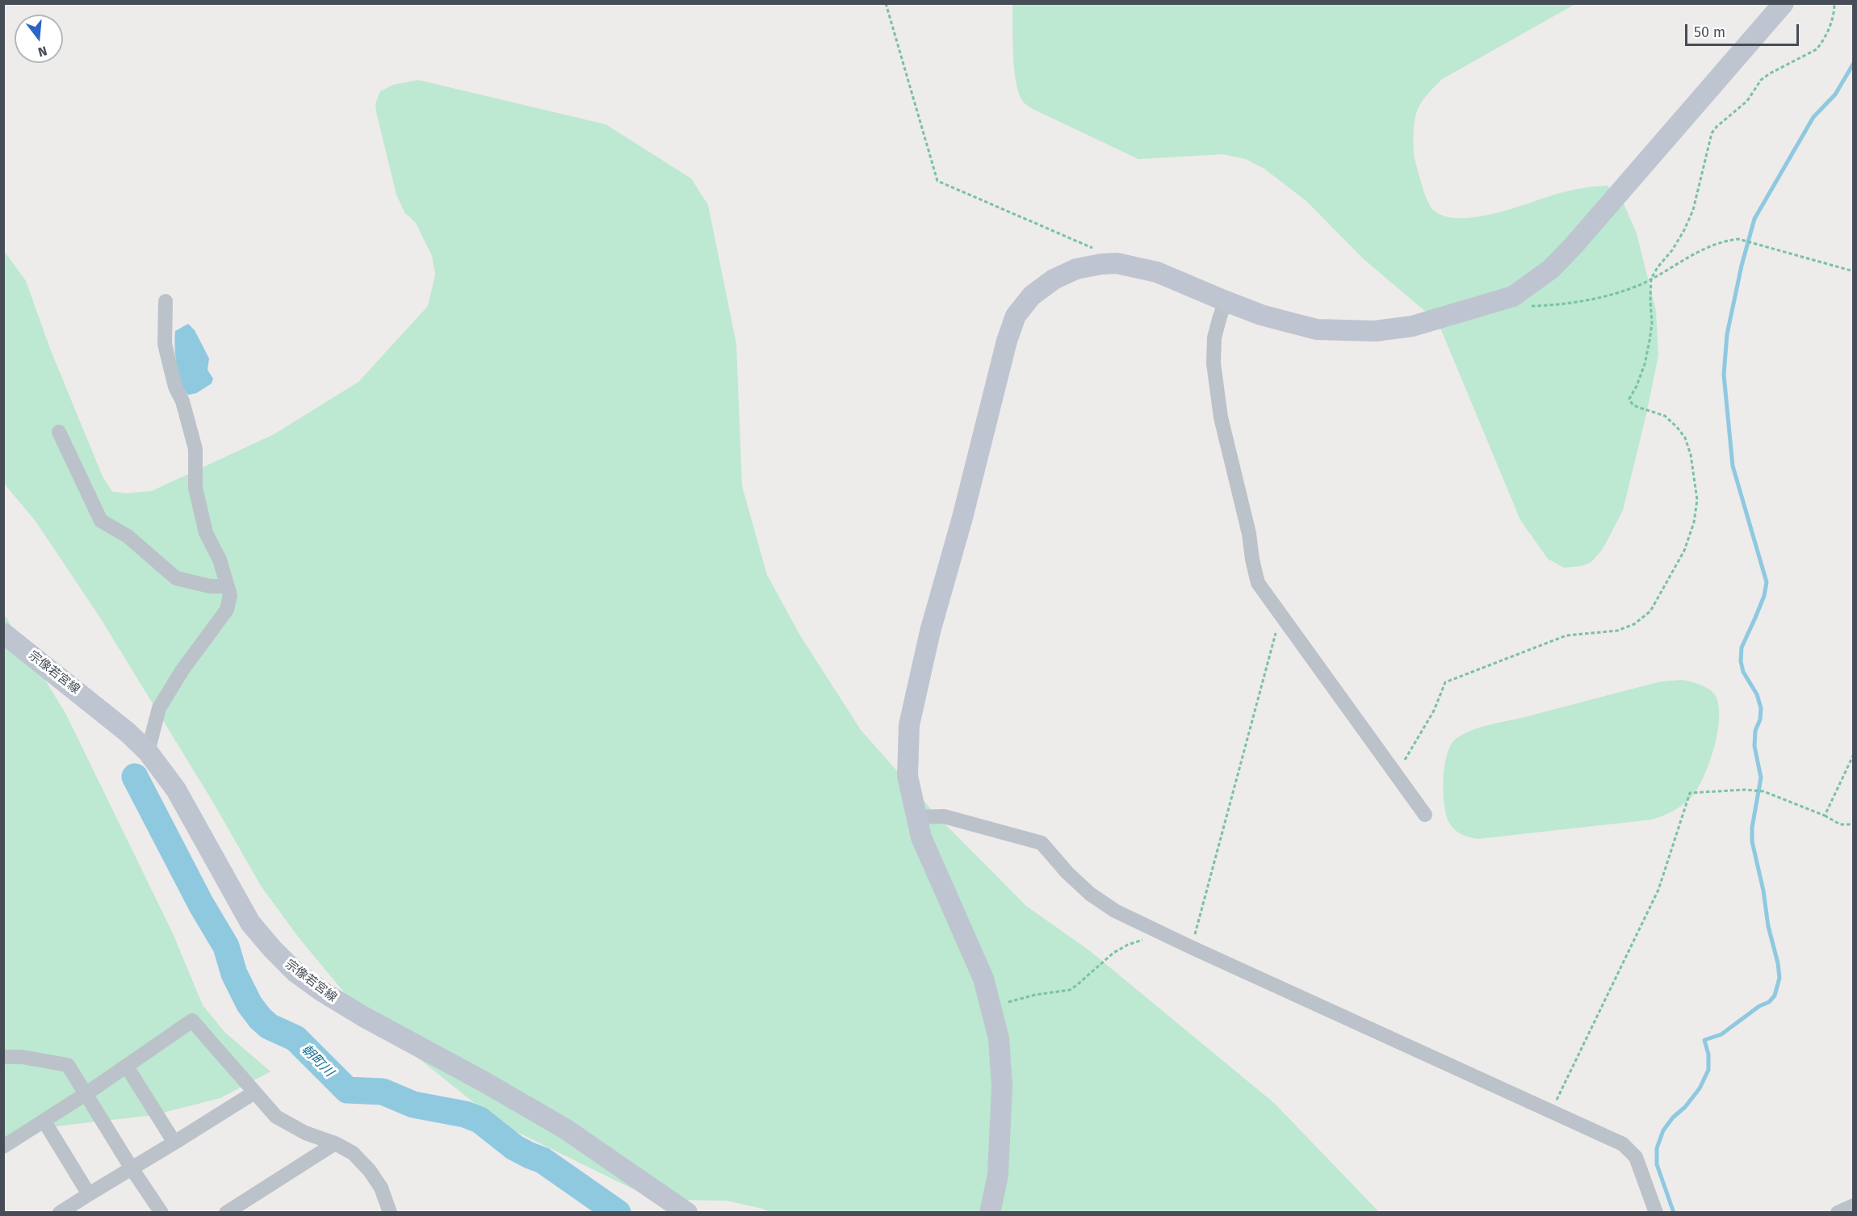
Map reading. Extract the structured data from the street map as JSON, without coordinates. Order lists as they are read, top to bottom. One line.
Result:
{"streets":{"street":["宗像若宮線"]},"water":["朝町川"],"scale_bar":"50 m","north":"bottom"}
